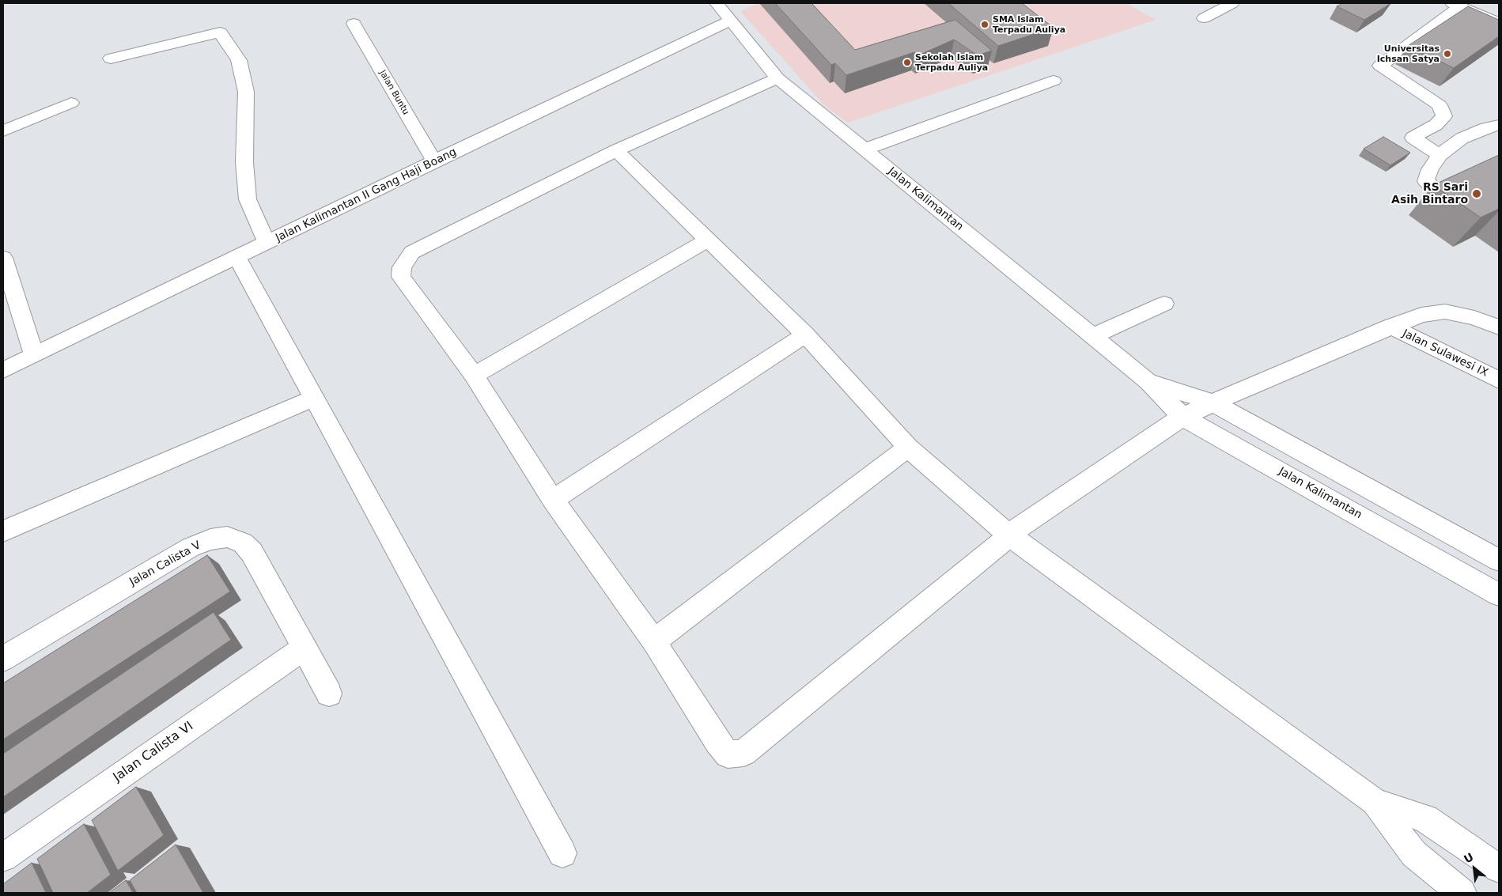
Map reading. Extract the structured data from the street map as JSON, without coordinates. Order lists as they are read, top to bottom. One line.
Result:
{"streets":{"street":["Jalan Buntu","Jalan Kalimantan II Gang Haji Boang","Jalan Kalimantan","Jalan Sulawesi IX","Jalan Calista V","Jalan Calista VI"]},"crossings":[["Jalan Buntu","Jalan Kalimantan II Gang Haji Boang"],["Jalan Kalimantan II Gang Haji Boang","Jalan Kalimantan"],["Jalan Calista V","Jalan Calista VI"]],"places":["SMA Islam Terpadu Auliya","Universitas Ichsan Satya","Sekolah Islam Terpadu Auliya","RS Sari Asih Bintaro"],"north":"top left"}
